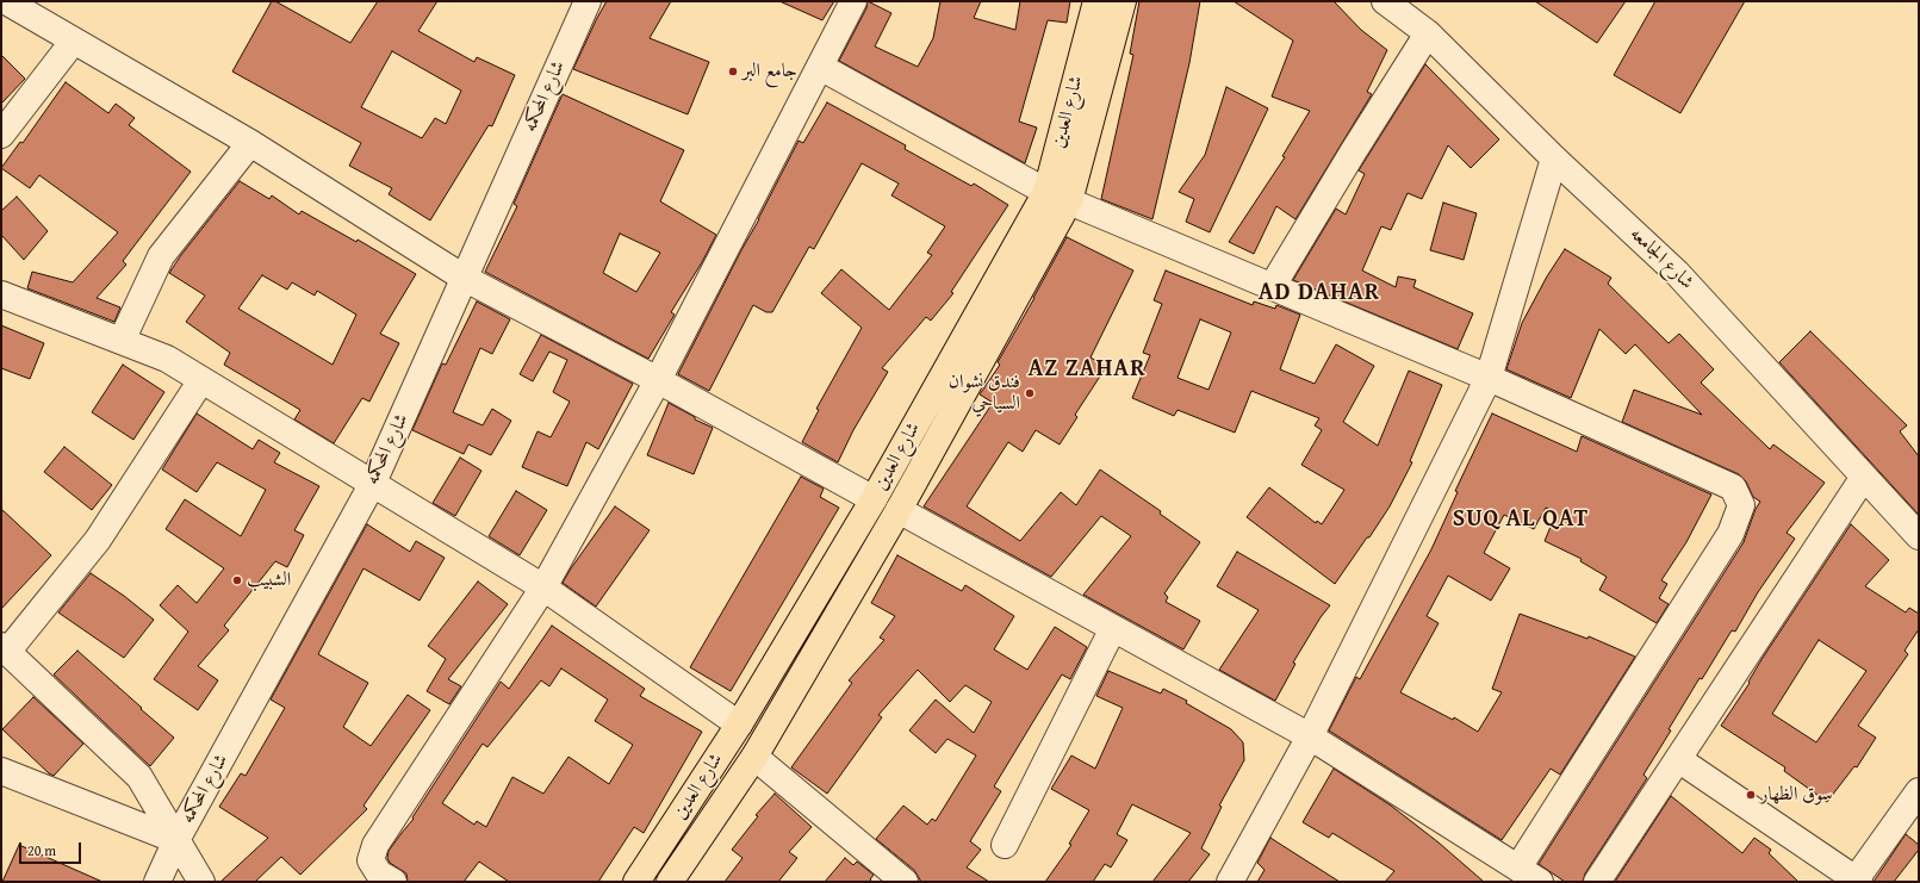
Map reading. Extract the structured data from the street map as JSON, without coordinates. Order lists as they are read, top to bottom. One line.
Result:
{"streets":{"main road":["شارع العدين"],"street":["شارع المحكمه","شارع الجامعه"]},"districts":["AD DAHAR","AZ ZAHAR","SUQ AL QAT"],"places":["جامع البر","فندق نشوان السياحي","الشبيب","سوق الظهار"],"scale_bar":"20 m"}
